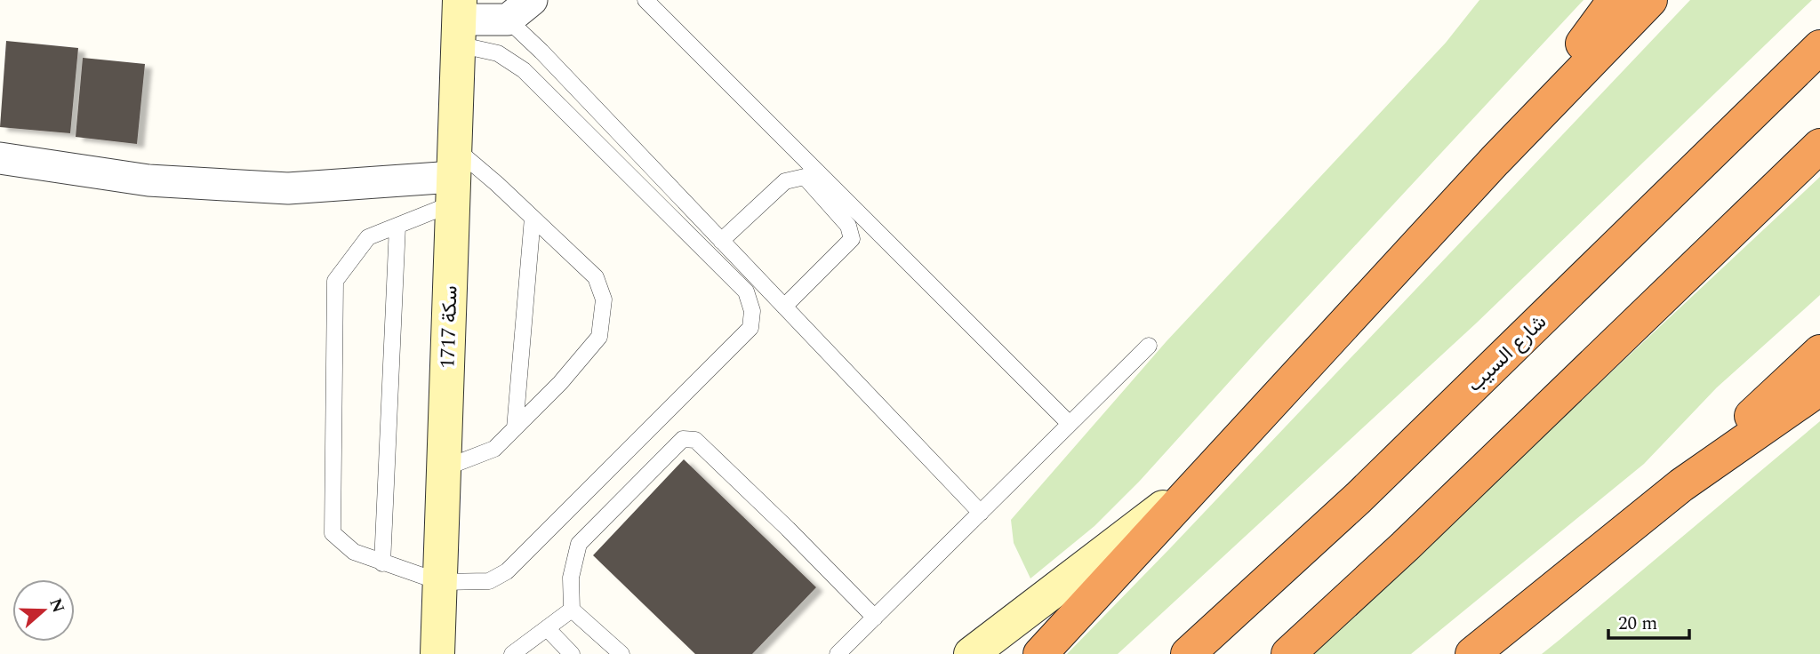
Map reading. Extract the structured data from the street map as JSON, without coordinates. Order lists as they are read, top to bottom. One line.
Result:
{"streets":{"highway":["شارع السيب"],"street":["سكة 1717"]},"scale_bar":"20 m","north":"right"}
